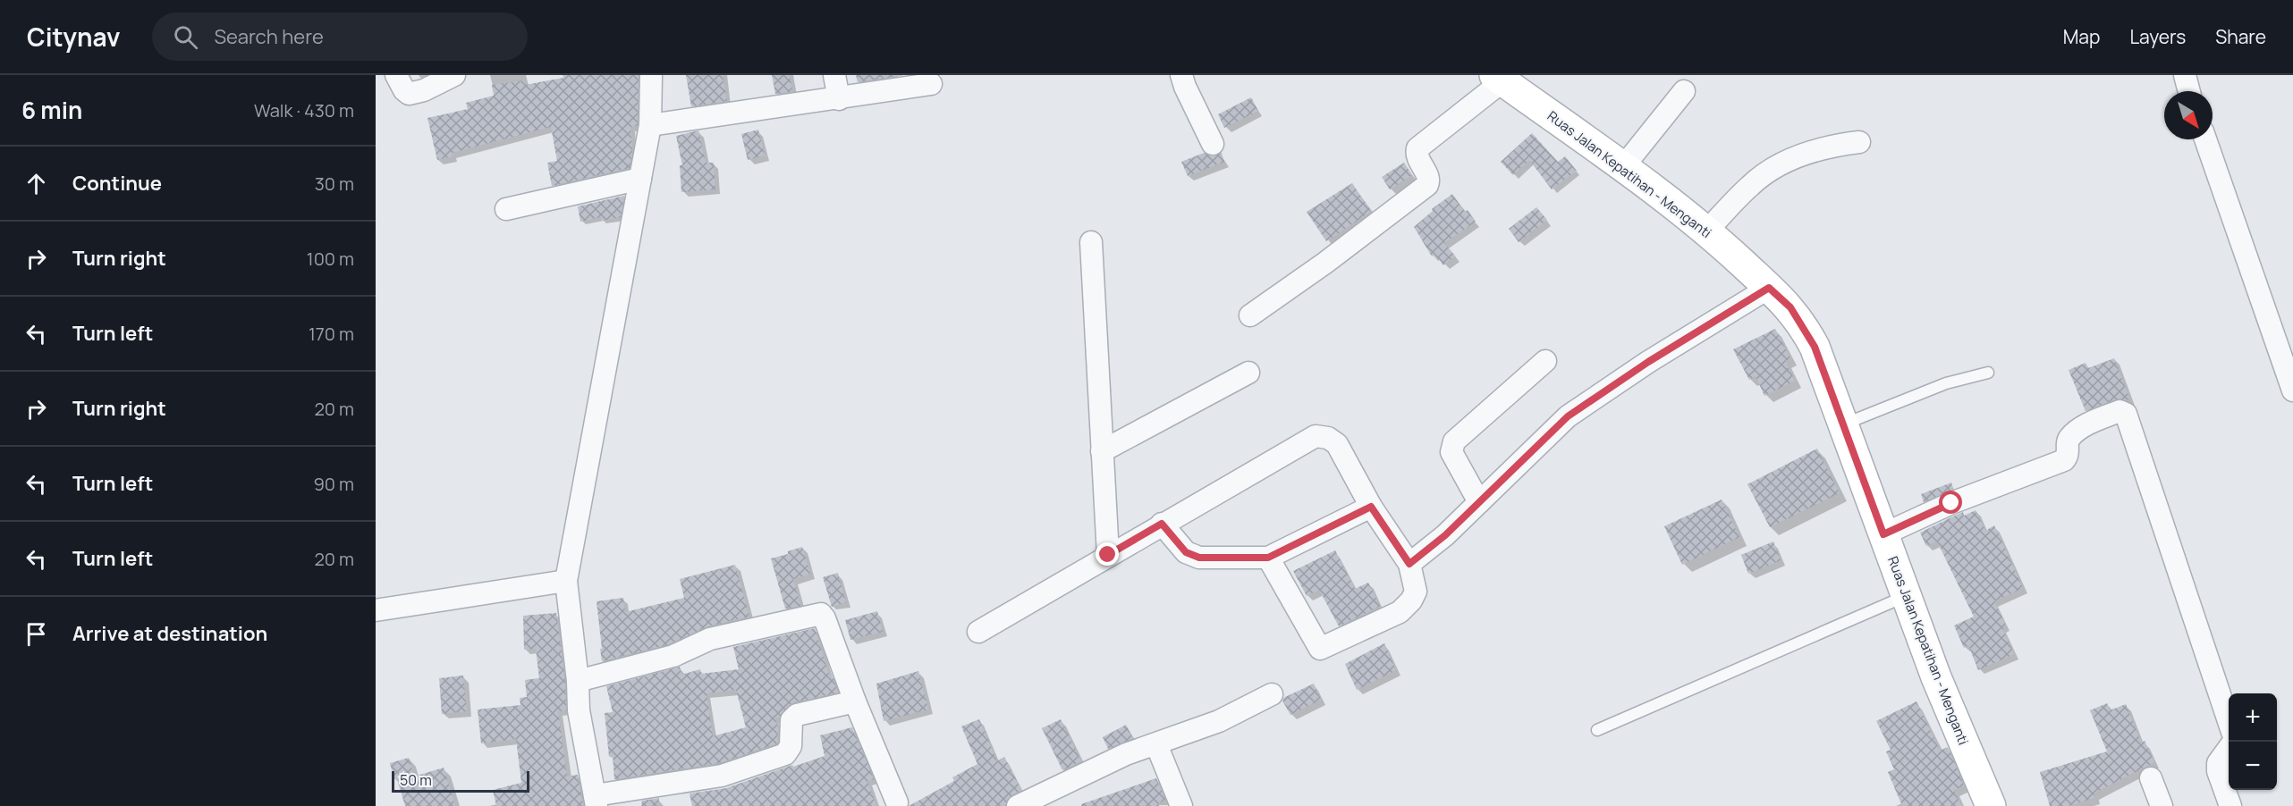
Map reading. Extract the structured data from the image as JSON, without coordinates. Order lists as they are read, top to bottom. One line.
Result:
{"streets":{"main road":["Ruas Jalan Kepatihan - Menganti"]},"scale_bar":"50 m","north":"bottom right","page":{"header":"Citynav","search":"Search here","nav":["Map","Layers","Share"],"heading":["6 min","Walk · 430 m"],"list":[["Continue","30 m"],["Turn right","100 m"],["Turn left","170 m"],["Turn right","20 m"],["Turn left","90 m"],["Turn left","20 m"],"Arrive at destination"],"map_buttons":["+","−"],"scale":"50 m"}}
